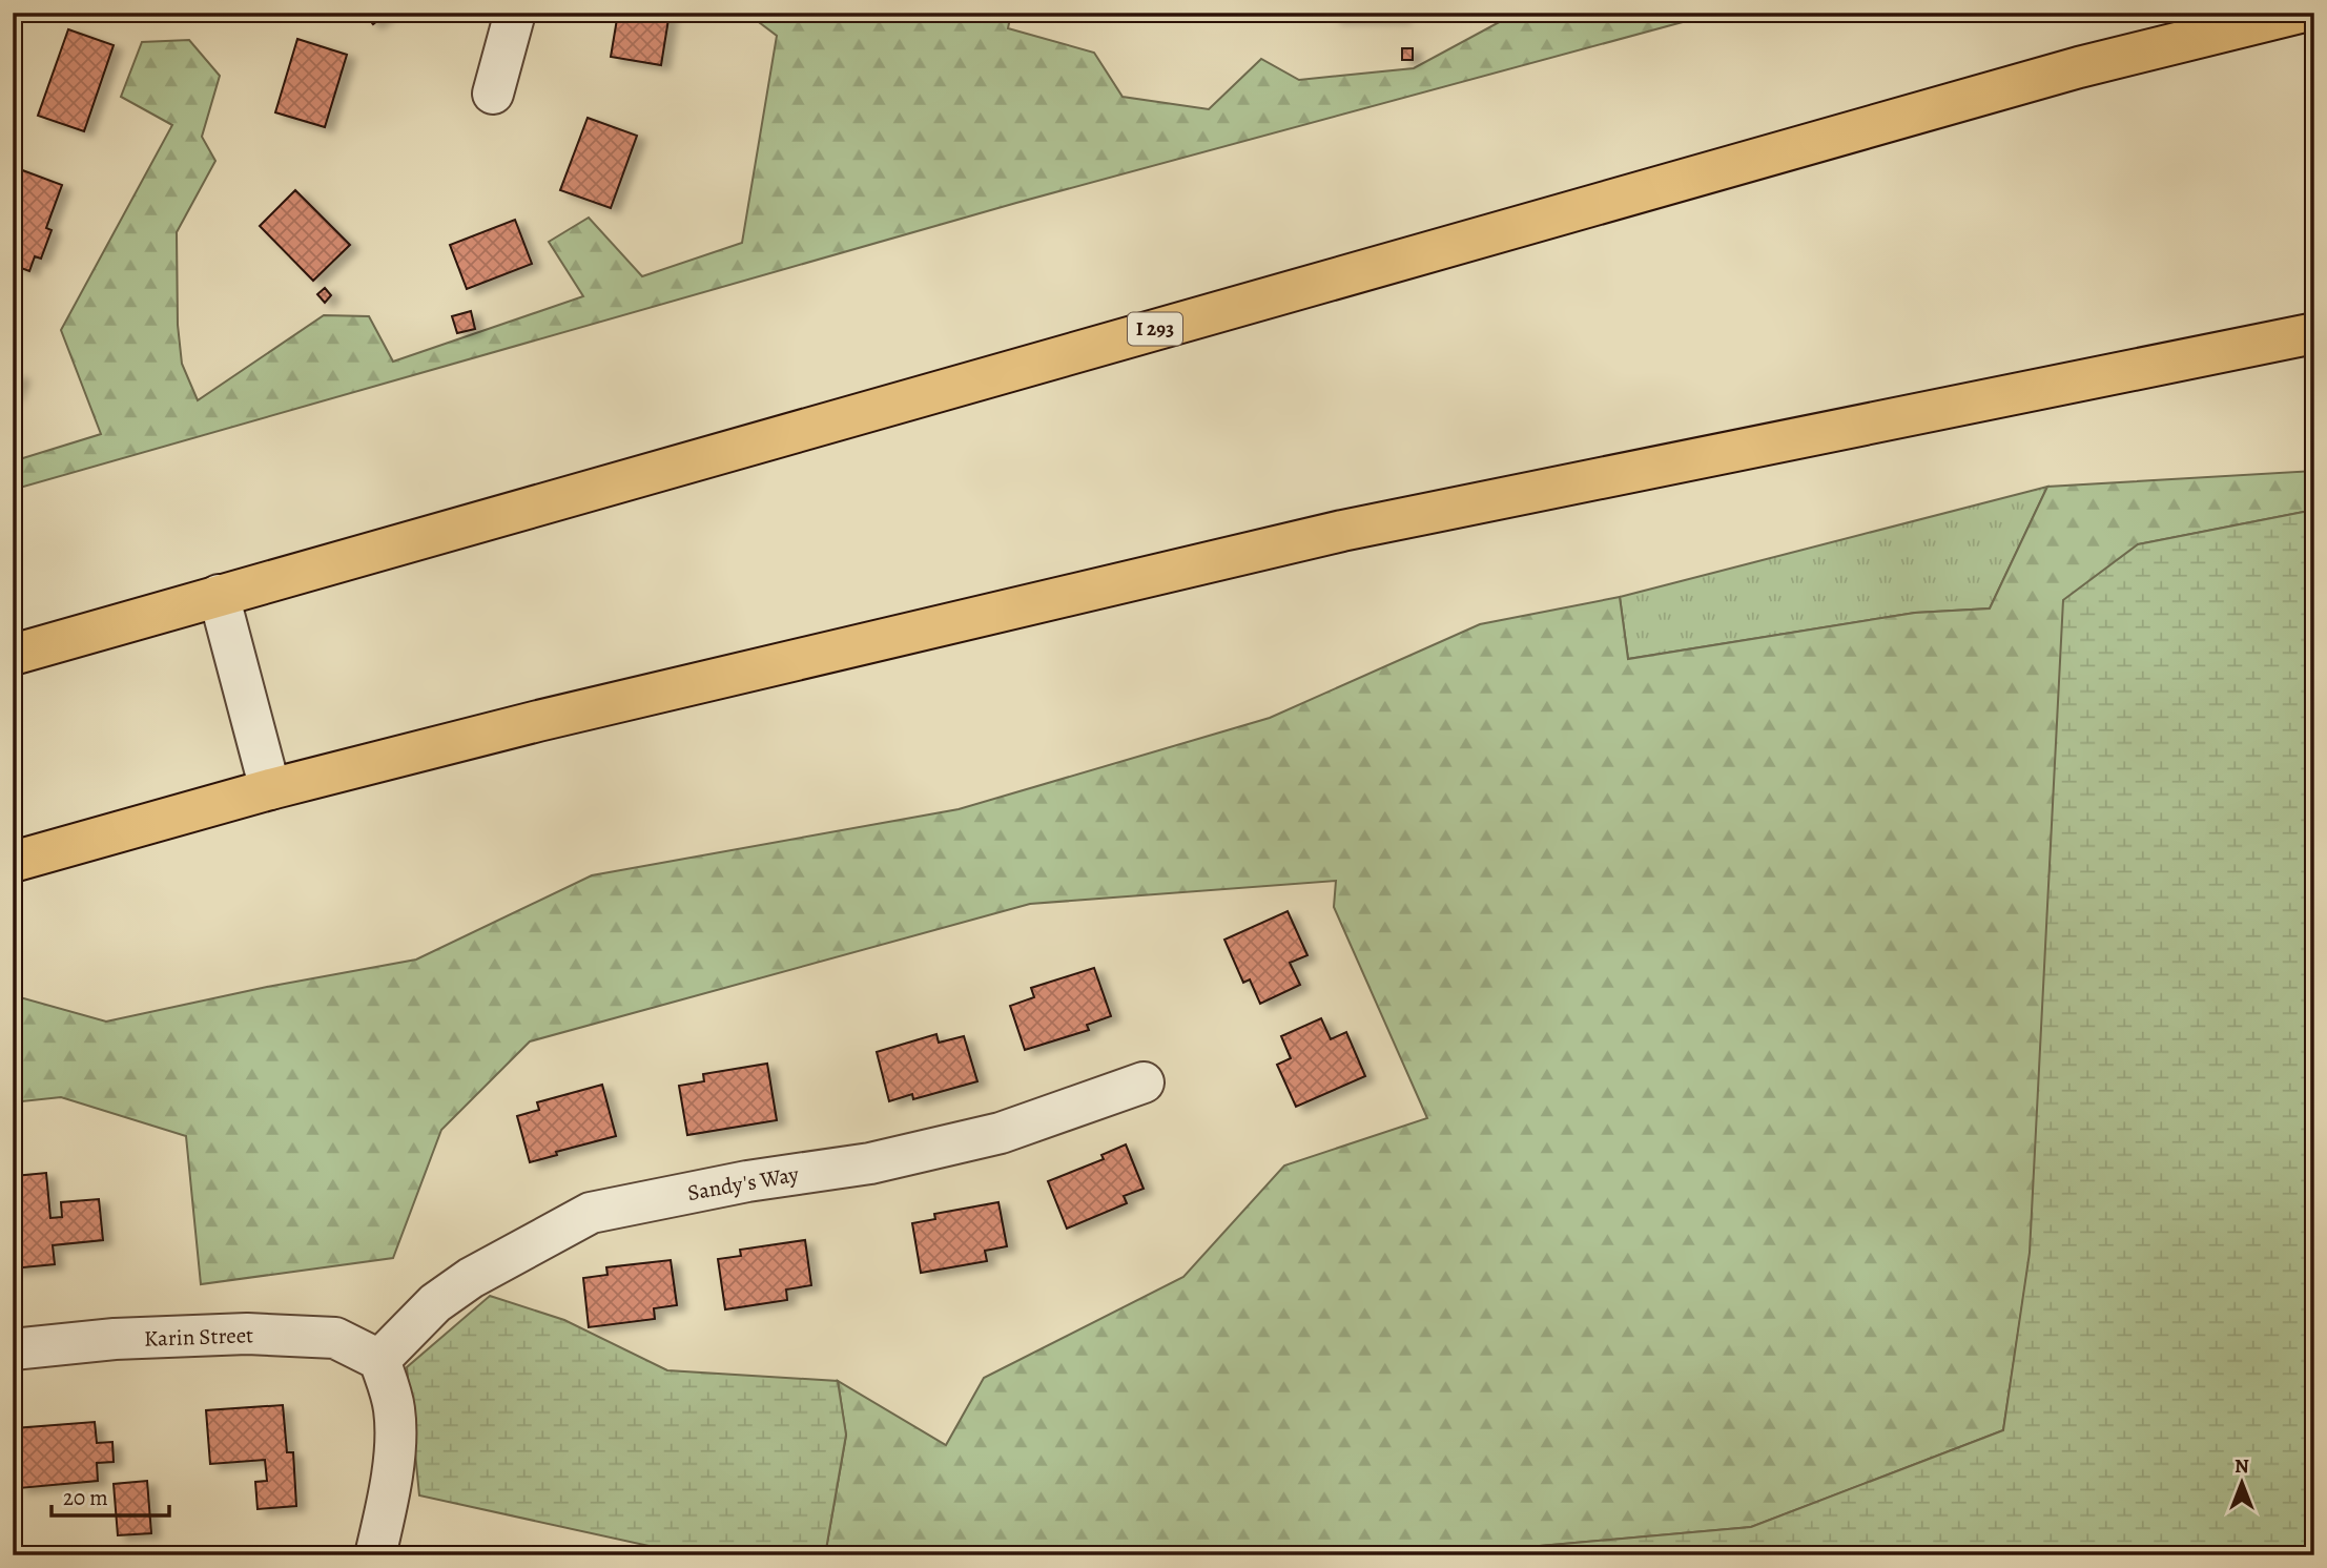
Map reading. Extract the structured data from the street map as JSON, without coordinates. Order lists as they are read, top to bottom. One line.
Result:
{"streets":{"highway":["I 293"],"street":["Sandy's Way","Karin Street"]},"crossings":[["Sandy's Way","Karin Street"]],"scale_bar":"20 m","north":"top"}
